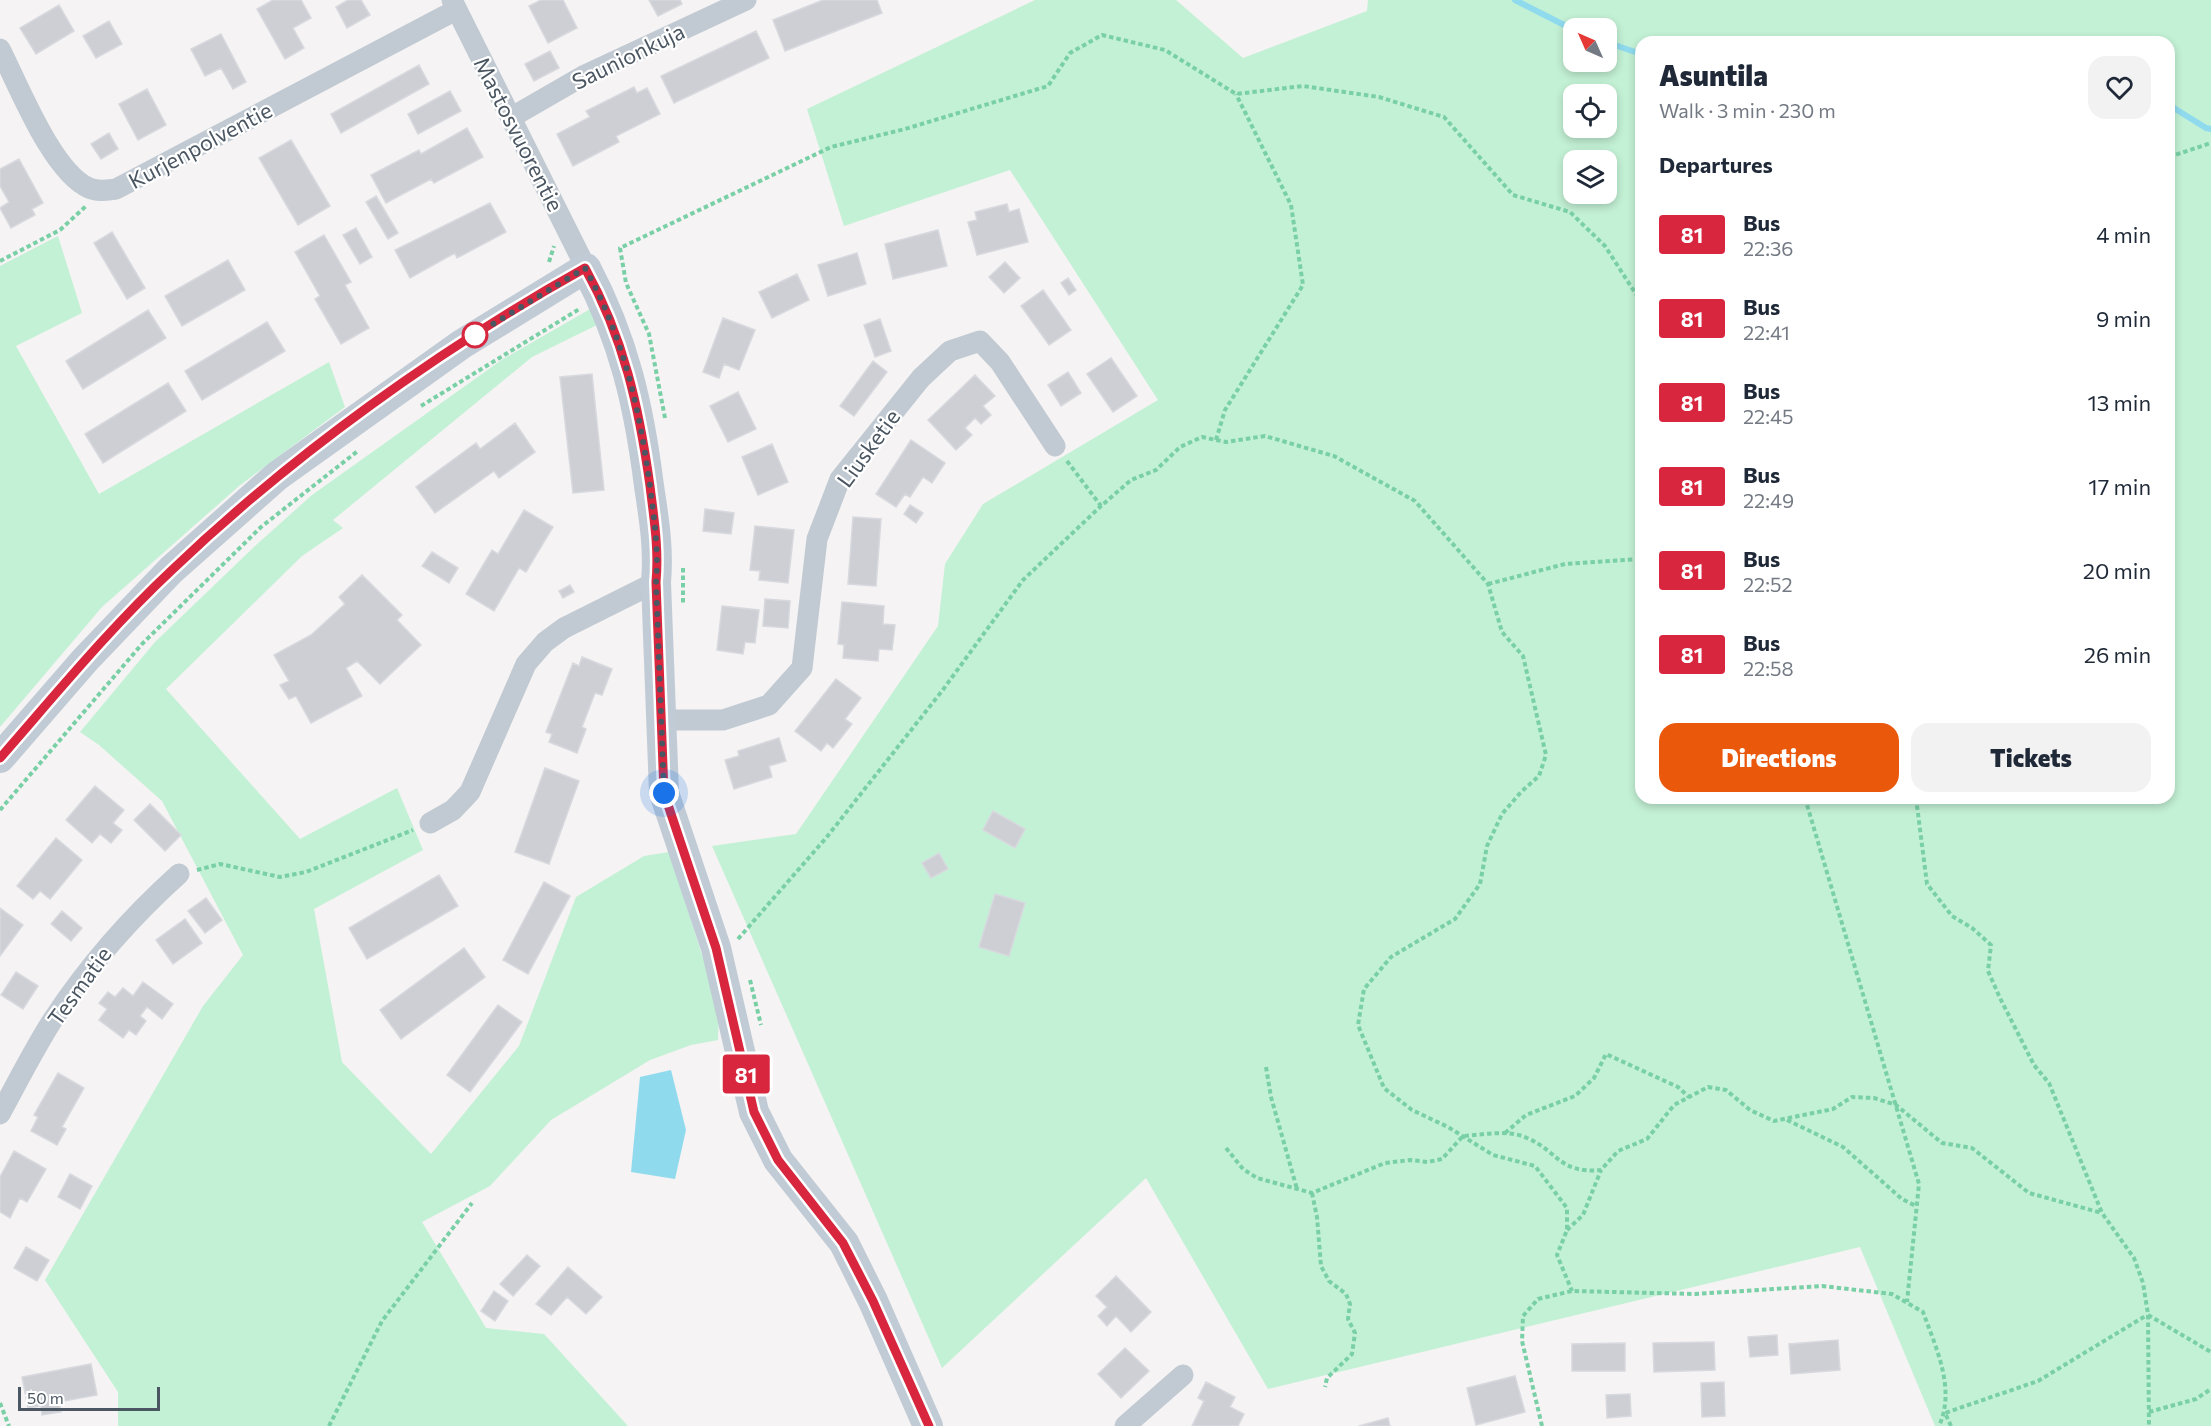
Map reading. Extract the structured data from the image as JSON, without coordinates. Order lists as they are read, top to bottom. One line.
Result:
{"streets":{"street":["Saunionkuja","Mastosvuorentie","Kurjenpolventie","Liusketie","Tesmatie"]},"crossings":[["Saunionkuja","Mastosvuorentie"],["Mastosvuorentie","Kurjenpolventie"]],"lines":["bus line 81"],"scale_bar":"50 m","north":"top left","page":{"on_map":"81","heading":[["Asuntila","Walk · 3 min · 230 m"],"Departures"],"list":[{"mark":"81","name":"Bus","note":"22:36","value":"4 min"},{"mark":"81","name":"Bus","note":"22:41","value":"9 min"},{"mark":"81","name":"Bus","note":"22:45","value":"13 min"},{"mark":"81","name":"Bus","note":"22:49","value":"17 min"},{"mark":"81","name":"Bus","note":"22:52","value":"20 min"},{"mark":"81","name":"Bus","note":"22:58","value":"26 min"}],"buttons":["Directions","Tickets"],"scale":"50 m"}}
